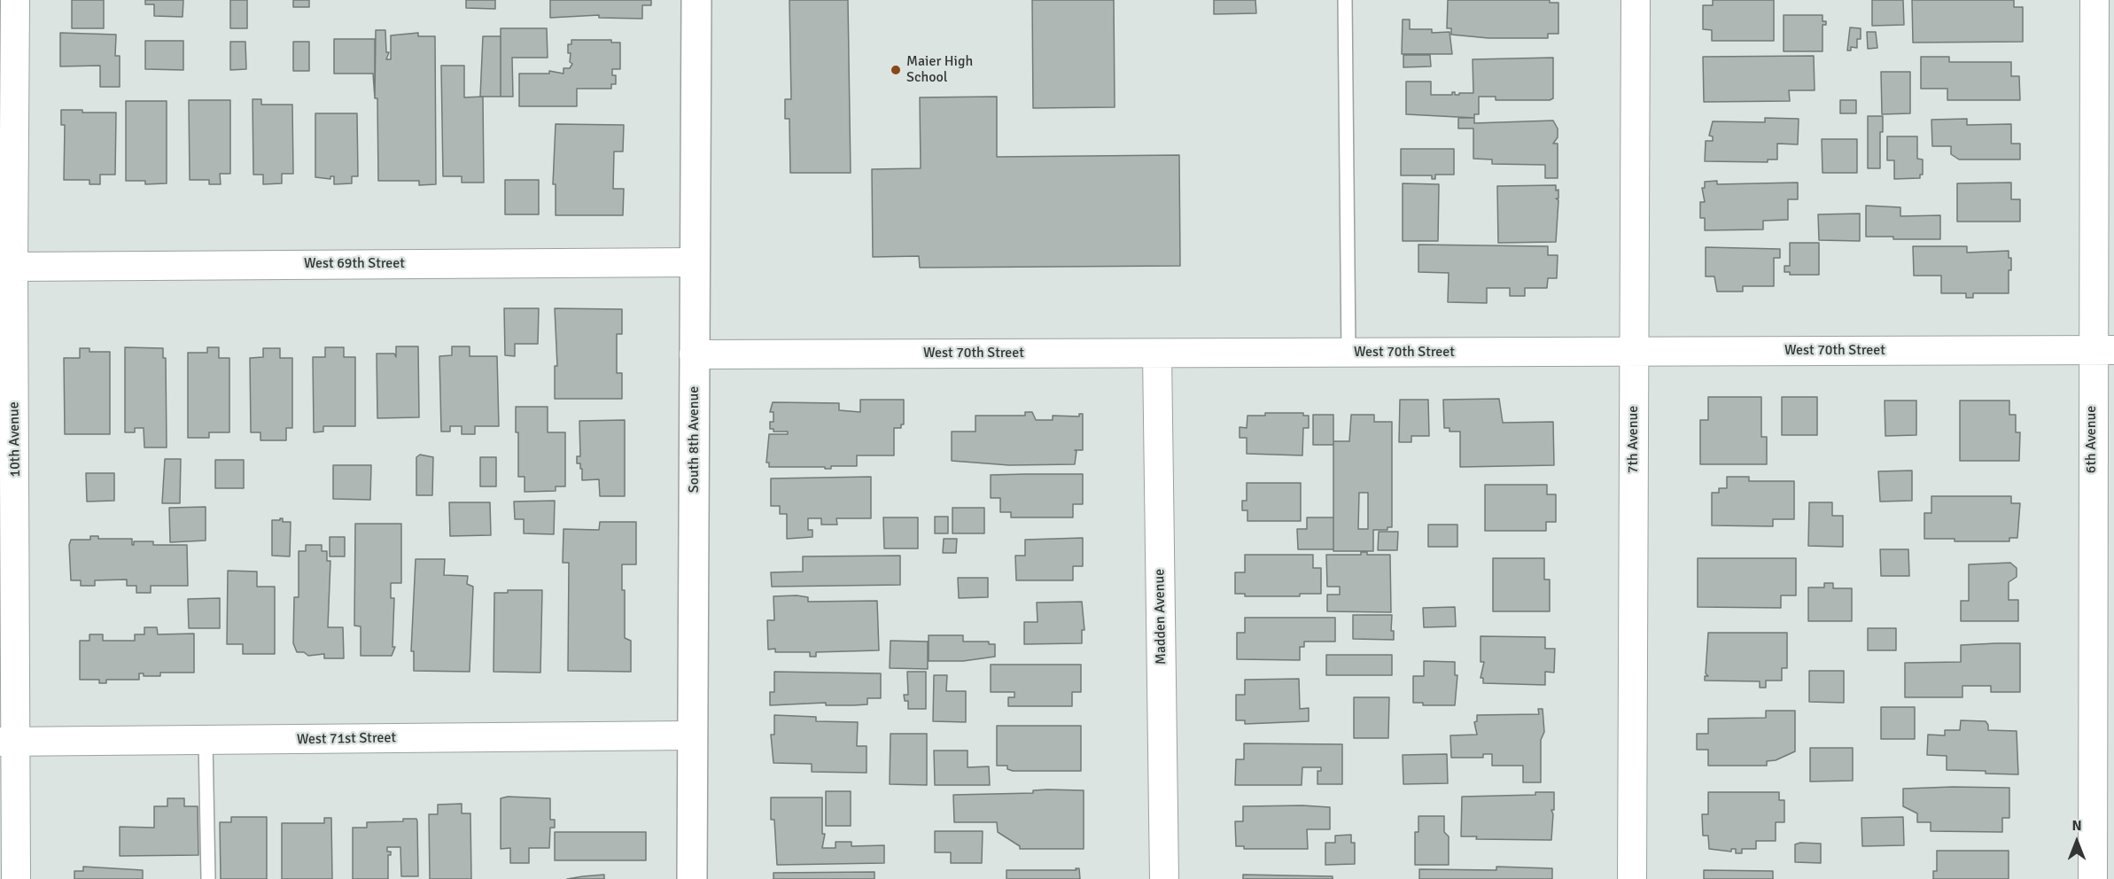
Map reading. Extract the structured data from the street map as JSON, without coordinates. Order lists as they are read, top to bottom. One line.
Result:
{"streets":{"street":["West 69th Street","West 70th Street","10th Avenue","South 8th Avenue","7th Avenue","6th Avenue","Madden Avenue","West 71st Street"]},"crossings":[["West 69th Street","10th Avenue"],["West 69th Street","South 8th Avenue"],["West 70th Street","South 8th Avenue"],["West 70th Street","7th Avenue"],["West 70th Street","6th Avenue"],["West 70th Street","Madden Avenue"],["10th Avenue","West 71st Street"],["South 8th Avenue","West 71st Street"]],"places":["Maier High School"],"north":"top"}
